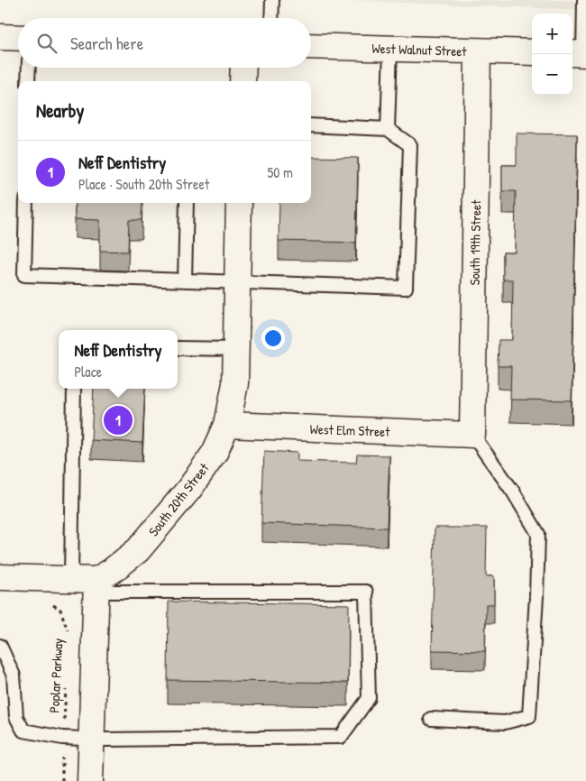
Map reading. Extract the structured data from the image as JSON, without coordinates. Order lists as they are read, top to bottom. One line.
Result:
{"streets":{"street":["West Walnut Street","South 19th Street","West Elm Street","South 20th Street"],"path":["Poplar Parkway"]},"crossings":[["West Walnut Street","South 19th Street"],["South 19th Street","West Elm Street"],["West Elm Street","South 20th Street"]],"page":{"map_buttons":["+","−"],"search":"Search here","heading":"Nearby","list":[{"mark":"1","name":"Neff Dentistry","note":"Place · South 20th Street","value":"50 m"}],"popup":["Neff Dentistry","Place"],"pins":"1"}}
